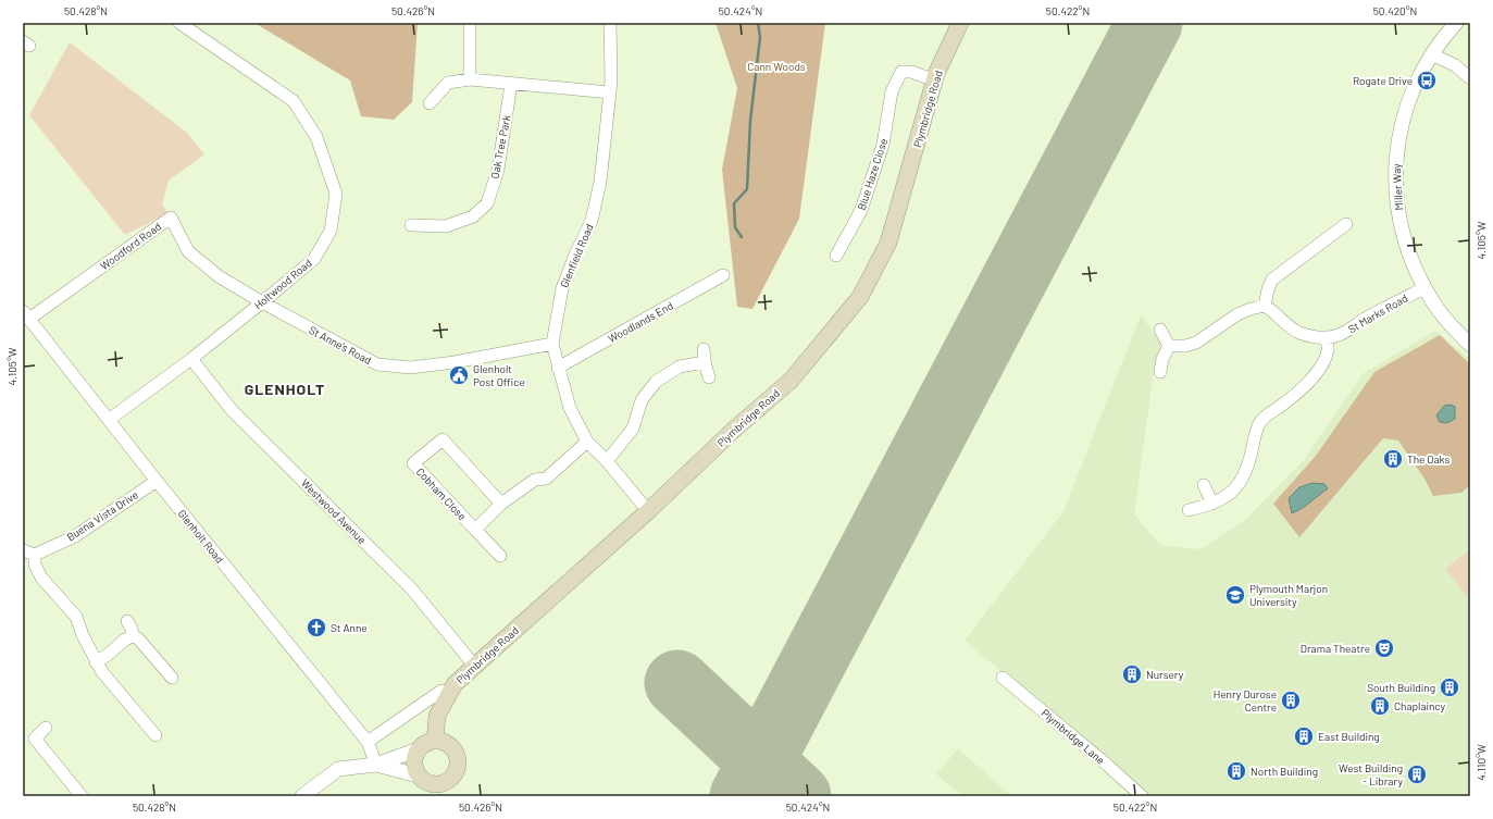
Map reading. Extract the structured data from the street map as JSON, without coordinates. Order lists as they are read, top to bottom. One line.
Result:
{"streets":{"main road":["Plymbridge Road"],"street":["Oak Tree Park","Blue Haze Close","Miller Way","Woodford Road","Glenfield Road","Holtwood Road","St Marks Road","Woodlands End","St Anne's Road","Cobham Close","Westwood Avenue","Buena Vista Drive","Glenholt Road","Plymbridge Lane"]},"crossings":[["Plymbridge Road","Blue Haze Close"],["Plymbridge Road","Glenfield Road"],["Plymbridge Road","Westwood Avenue"],["Miller Way","St Marks Road"],["Woodford Road","Holtwood Road"],["Woodford Road","St Anne's Road"],["Woodford Road","Glenholt Road"],["Glenfield Road","Woodlands End"],["Glenfield Road","St Anne's Road"],["Glenfield Road","Cobham Close"],["Holtwood Road","St Anne's Road"],["Holtwood Road","Westwood Avenue"],["Holtwood Road","Glenholt Road"],["Buena Vista Drive","Glenholt Road"]],"districts":["GLENHOLT"],"parks":["Cann Woods"],"places":{"bus stop":["Rogate Drive"],"public building":["Glenholt Post Office"],"building":["The Oaks","Nursery","South Building","Henry Durose Centre","Chaplaincy","East Building","North Building","West Building - Library"],"school or university":["Plymouth Marjon University"],"church":["St Anne"],"theatre":["Drama Theatre"]},"coordinates":["50.428°N","50.426°N","50.424°N","50.422°N","50.420°N","4.105°W","4.110°W"]}
